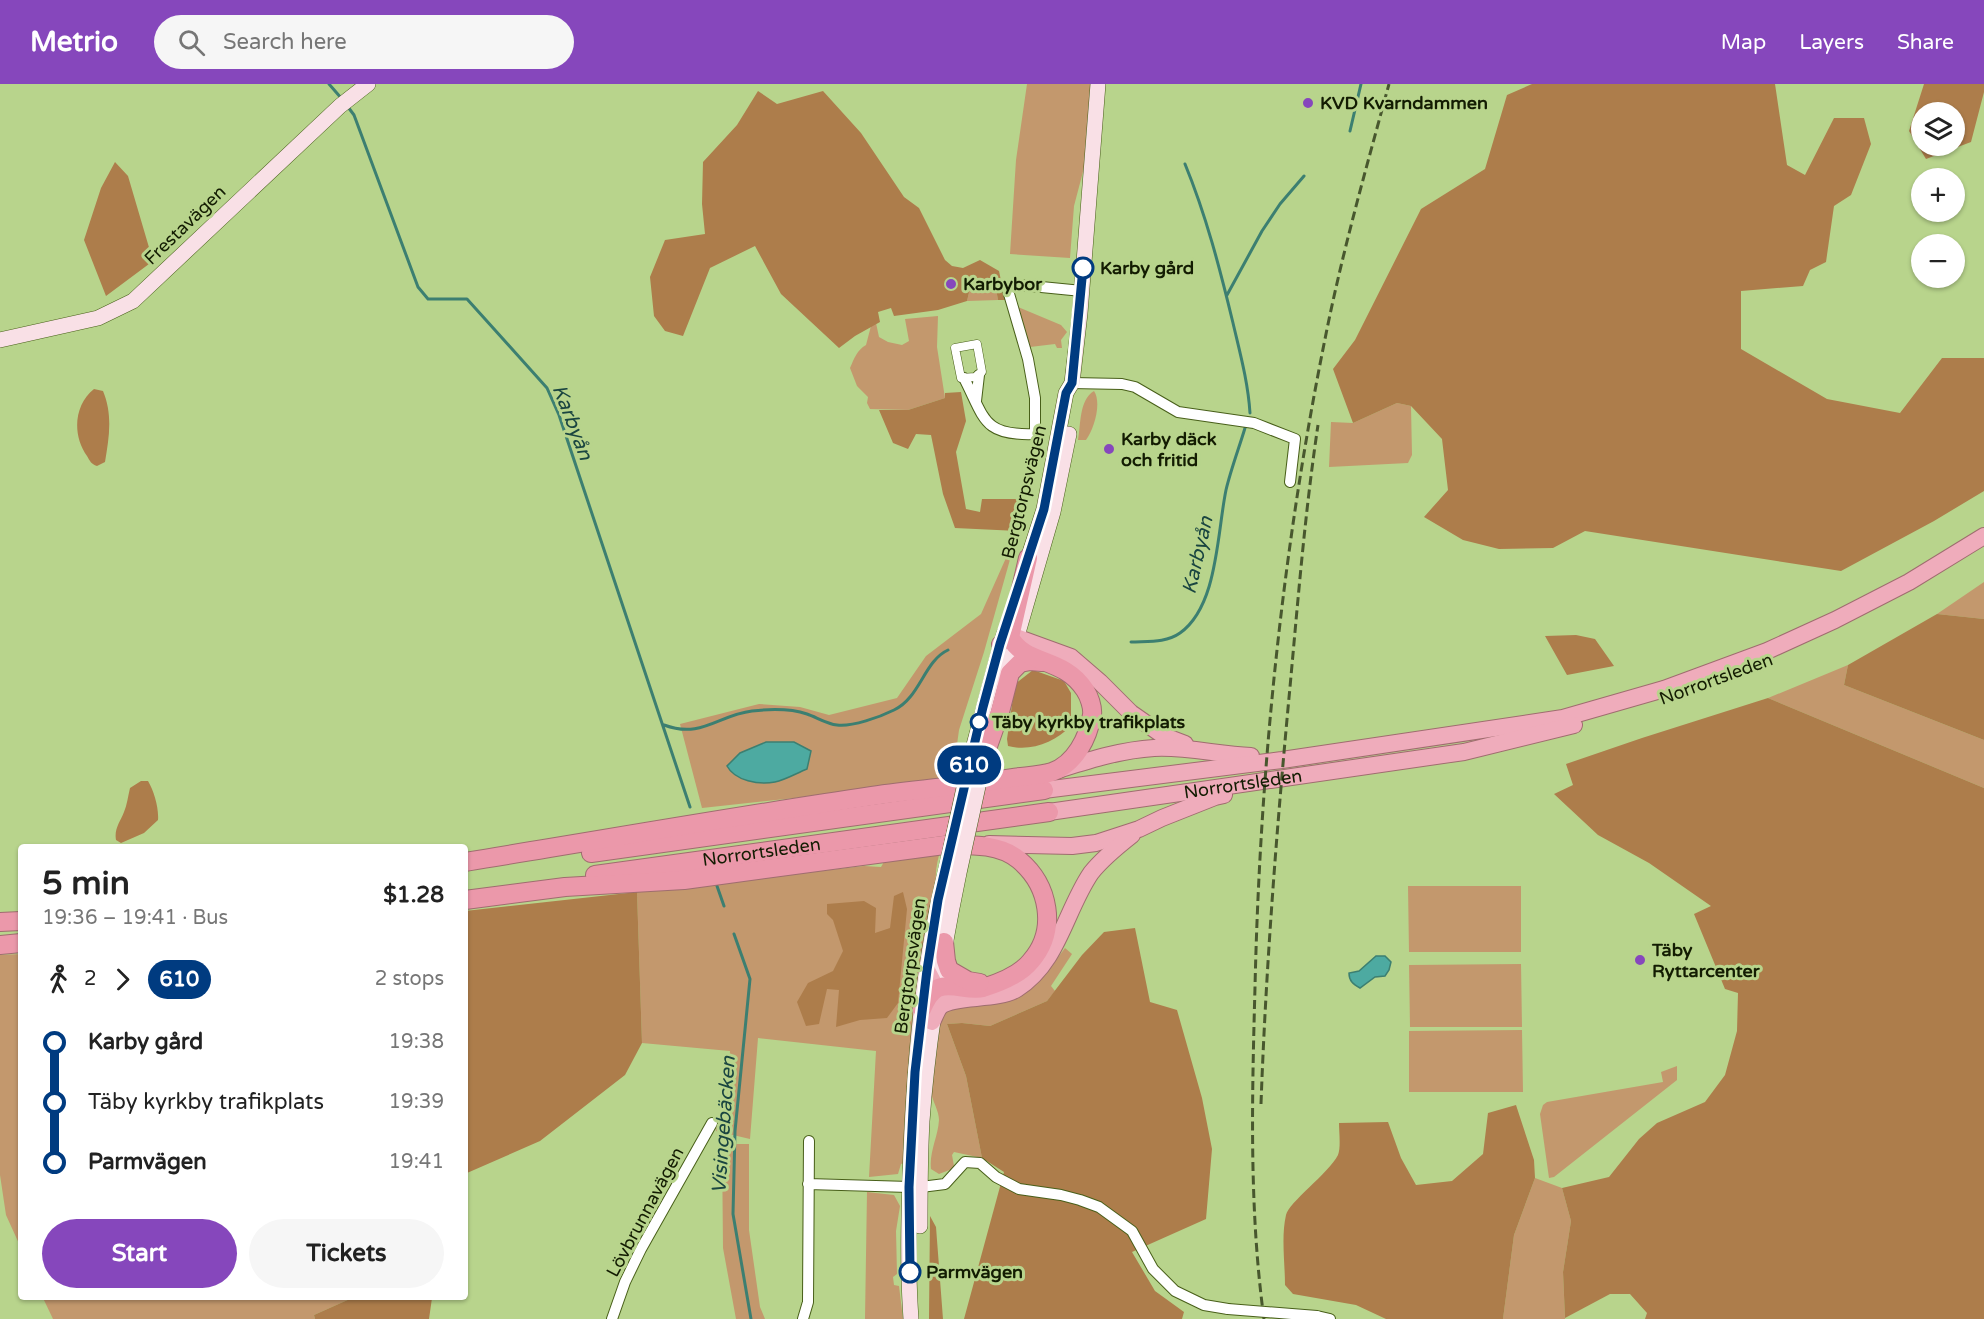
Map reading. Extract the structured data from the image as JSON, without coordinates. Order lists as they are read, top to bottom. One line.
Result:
{"streets":{"highway":["Norrortsleden"],"main road":["Frestavägen","Bergtorpsvägen"],"street":["Lövbrunnavägen"]},"water":["Karbyån","Visingebäcken"],"places":["KVD Kvarndammen","Karby gård","Karbybor","Karby däck och fritid","Täby kyrkby trafikplats","Täby Ryttarcenter","Parmvägen"],"lines":["bus line 610"],"page":{"header":"Metrio","search":"Search here","nav":["Map","Layers","Share"],"on_map":"610","map_buttons":["+","−"],"heading":["5 min","19:36 – 19:41 · Bus","$1.28"],"legs":["2","610","2 stops"],"list":[{"name":"Karby gård","value":"19:38"},{"name":"Täby kyrkby trafikplats","value":"19:39"},{"name":"Parmvägen","value":"19:41"}],"buttons":["Start","Tickets"]}}
